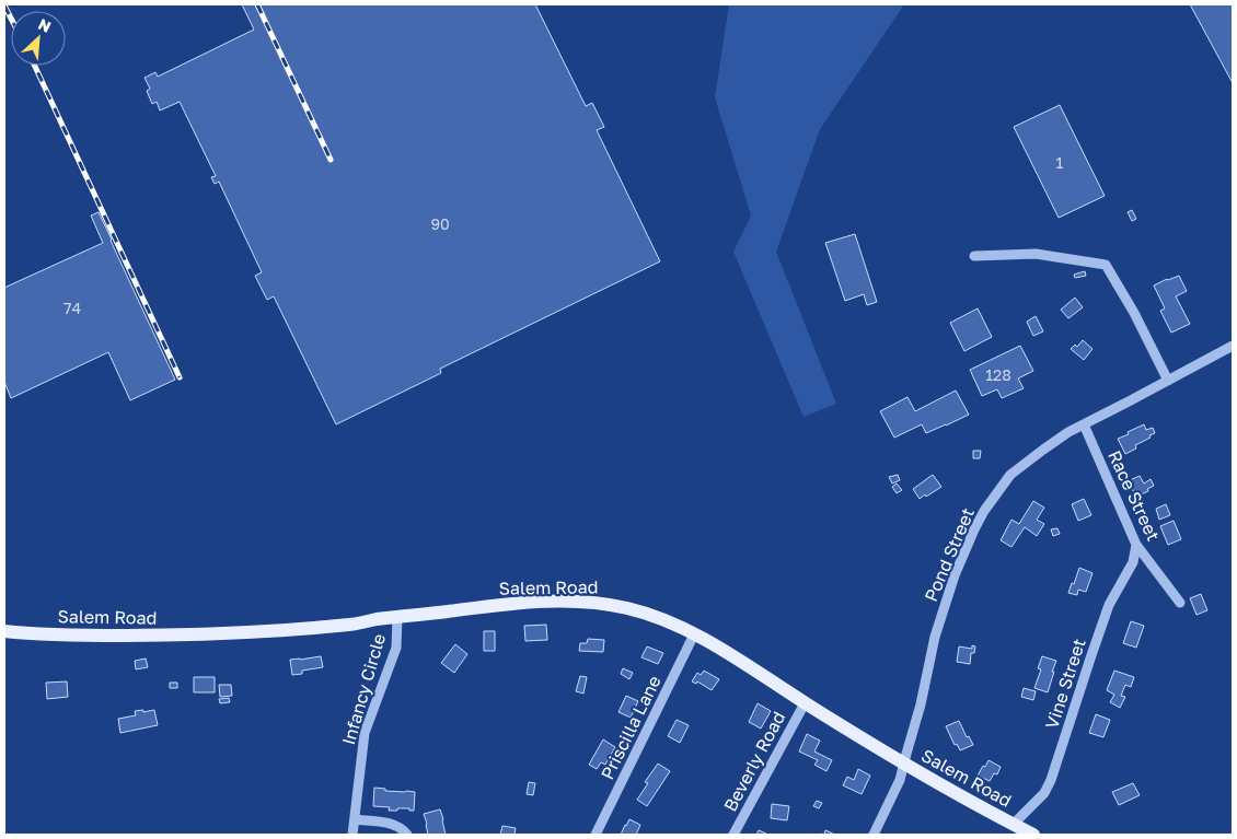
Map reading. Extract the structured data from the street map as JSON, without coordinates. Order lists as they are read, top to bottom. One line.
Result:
{"streets":{"main road":["Salem Road"],"street":["Race Street","Pond Street","Vine Street","Infancy Circle","Priscilla Lane","Beverly Road"]},"crossings":[["Race Street","Pond Street"],["Race Street","Vine Street"],["Pond Street","Salem Road"],["Salem Road","Vine Street"],["Salem Road","Infancy Circle"],["Salem Road","Priscilla Lane"],["Salem Road","Beverly Road"]],"house_numbers":["1","90","74","128"],"north":"top right"}
